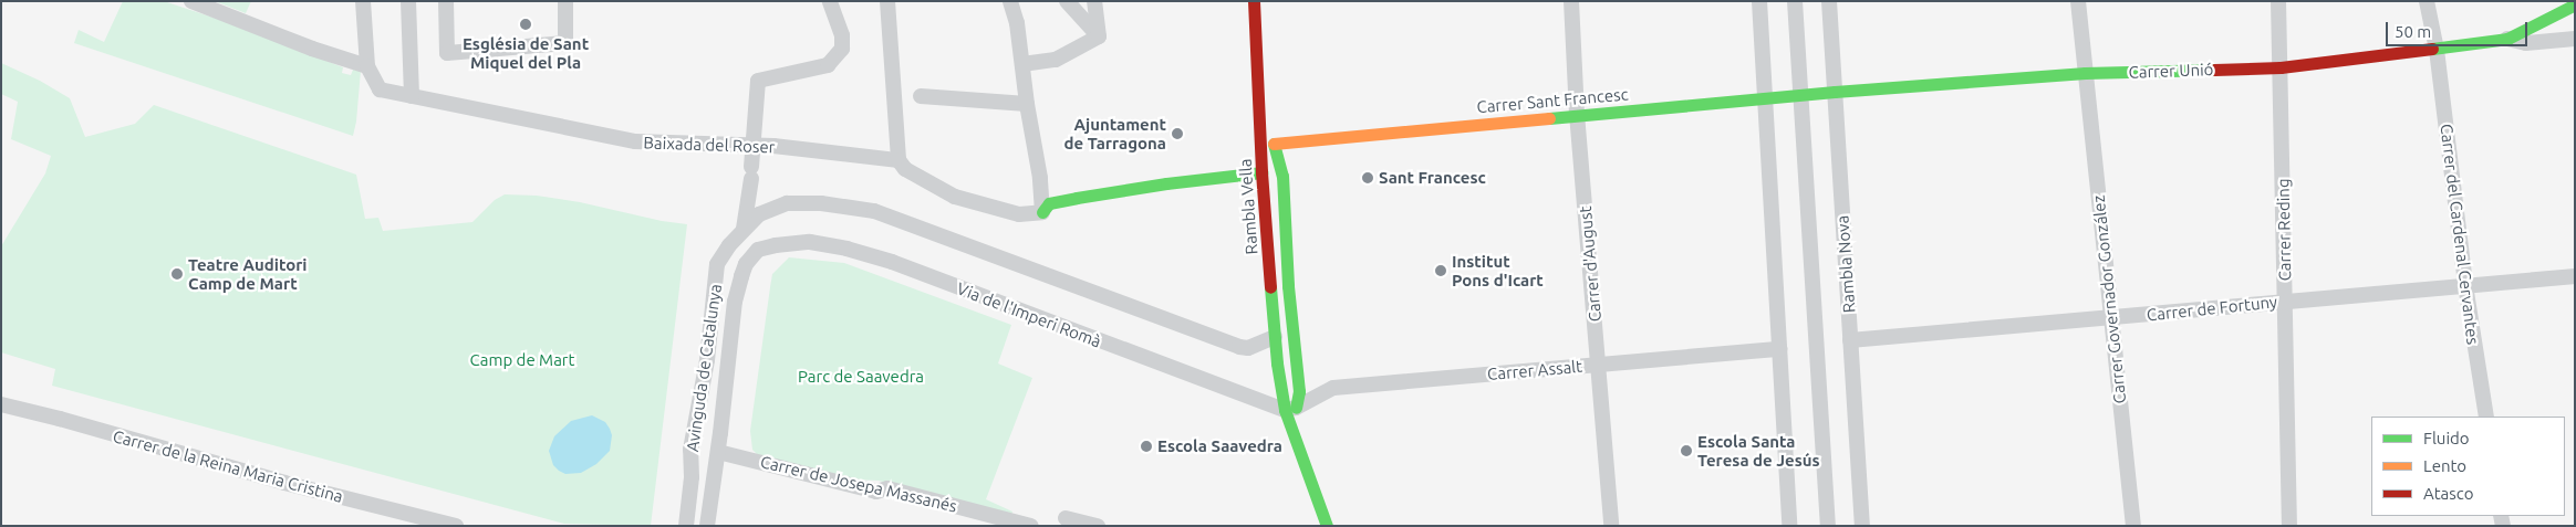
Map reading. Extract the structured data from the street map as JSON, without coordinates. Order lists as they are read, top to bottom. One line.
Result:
{"streets":{"street":["Carrer Unió","Carrer Sant Francesc","Baixada del Roser","Rambla Vella","Carrer Reding","Carrer del Cardenal Cervantes","Carrer d'August","Rambla Nova","Carrer Governador González","Carrer de Fortuny","Via de l'Imperi Romà","Avinguda de Catalunya","Carrer Assalt","Carrer de la Reina Maria Cristina","Carrer de Josepa Massanés"]},"crossings":[["Carrer Unió","Carrer Sant Francesc"],["Carrer Unió","Carrer Reding"],["Carrer Unió","Carrer del Cardenal Cervantes"],["Carrer Unió","Rambla Nova"],["Carrer Unió","Carrer Governador González"],["Carrer Sant Francesc","Rambla Vella"],["Carrer Sant Francesc","Carrer d'August"],["Carrer Sant Francesc","Rambla Nova"],["Rambla Vella","Via de l'Imperi Romà"],["Rambla Vella","Carrer Assalt"],["Carrer Reding","Carrer de Fortuny"],["Carrer del Cardenal Cervantes","Carrer de Fortuny"],["Carrer d'August","Carrer Assalt"],["Rambla Nova","Carrer de Fortuny"],["Carrer Governador González","Carrer de Fortuny"],["Via de l'Imperi Romà","Avinguda de Catalunya"],["Via de l'Imperi Romà","Carrer Assalt"],["Avinguda de Catalunya","Carrer de Josepa Massanés"]],"parks":["Camp de Mart","Parc de Saavedra"],"places":["Església de Sant Miquel del Pla","Ajuntament de Tarragona","Sant Francesc","Institut Pons d'Icart","Teatre Auditori Camp de Mart","Escola Saavedra","Escola Santa Teresa de Jesús"],"legend":["Fluido","Lento","Atasco"],"scale_bar":"50 m"}
